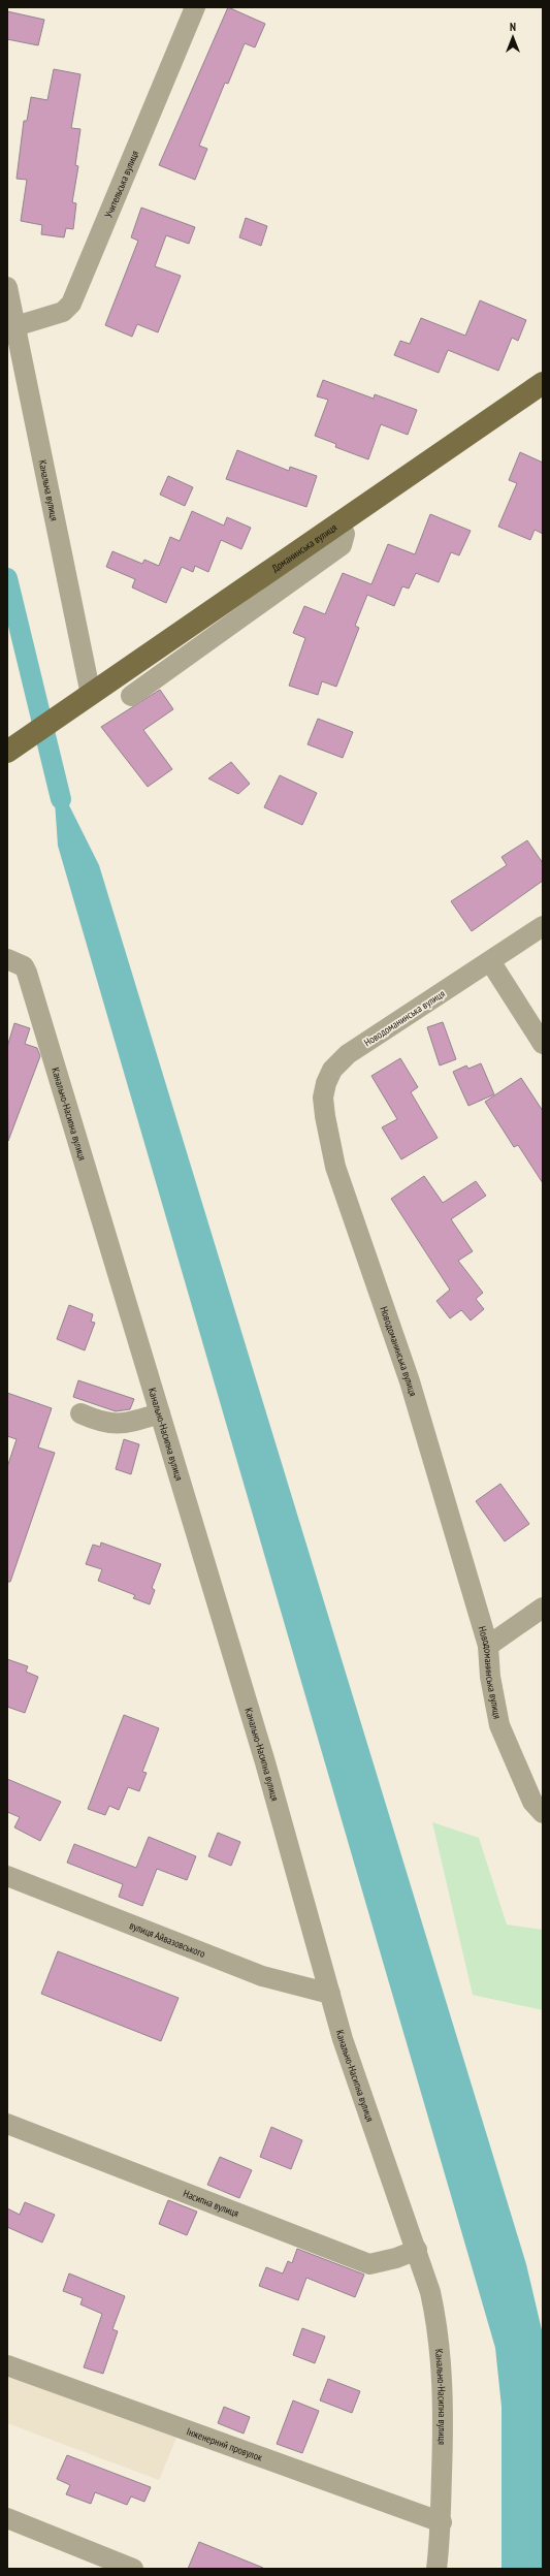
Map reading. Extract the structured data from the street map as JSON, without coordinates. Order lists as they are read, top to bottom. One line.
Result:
{"streets":{"main road":["Доманинська вулиця"],"street":["Учительська вулиця","Канальна вулиця","Новодоманинська вулиця","Канально-Насипна вулиця","вулиця Айвазовського","Насипна вулиця","Інженерний провулок"]},"crossings":[["Учительська вулиця","Канальна вулиця"],["Канальна вулиця","Доманинська вулиця"],["Канально-Насипна вулиця","вулиця Айвазовського"],["Канально-Насипна вулиця","Насипна вулиця"],["Канально-Насипна вулиця","Інженерний провулок"]],"north":"top"}
